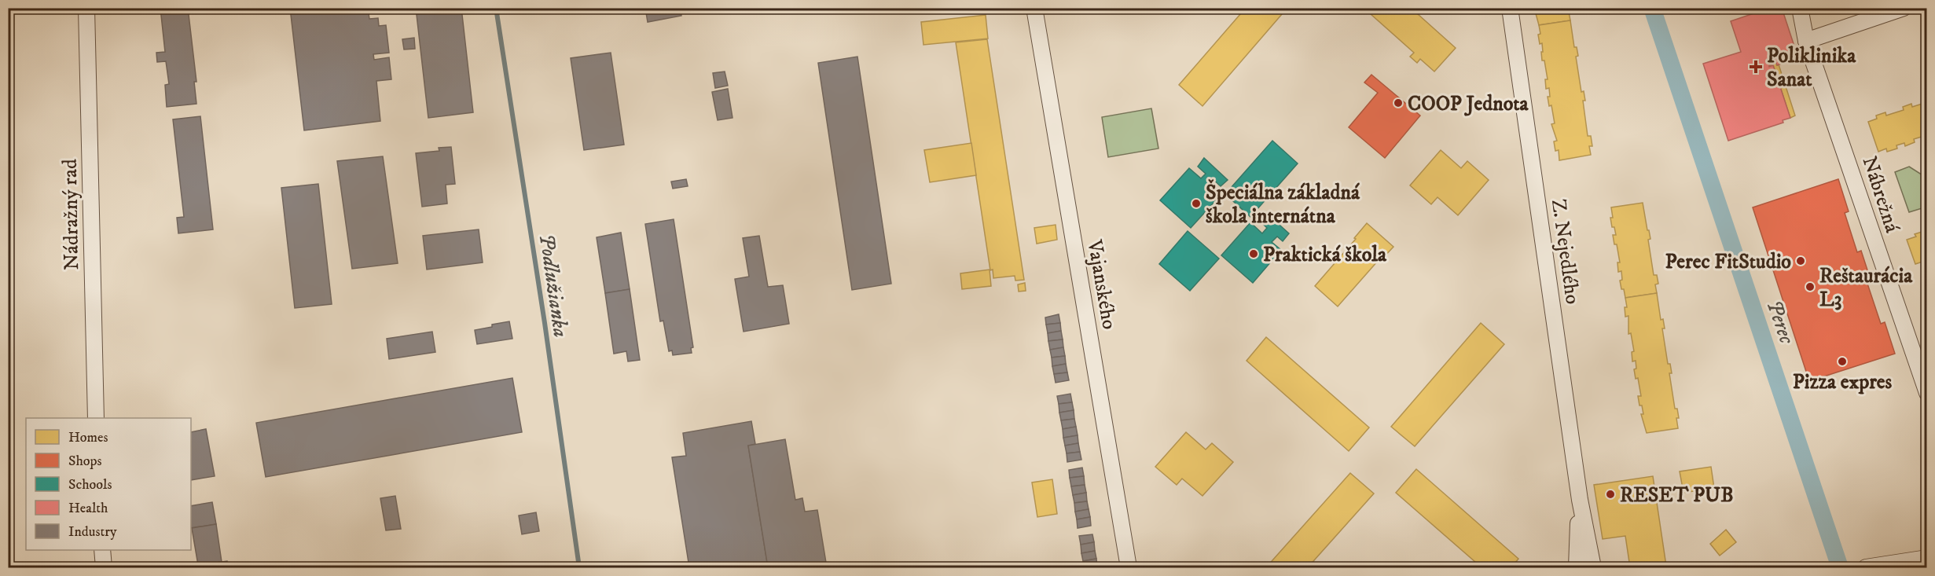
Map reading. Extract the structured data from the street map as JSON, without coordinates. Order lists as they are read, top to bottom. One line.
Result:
{"streets":{"street":["Nábrežná","Nádražný rad","Z. Nejedlého","Vajanského"]},"water":["Podlužianka","Perec"],"places":{"health":["Poliklinika Sanat"],"other":["COOP Jednota","Špeciálna základná škola internátna","Praktická škola","Perec FitStudio","Reštaurácia L3","Pizza expres","RESET PUB"]},"legend":["Homes","Shops","Schools","Health","Industry"]}
